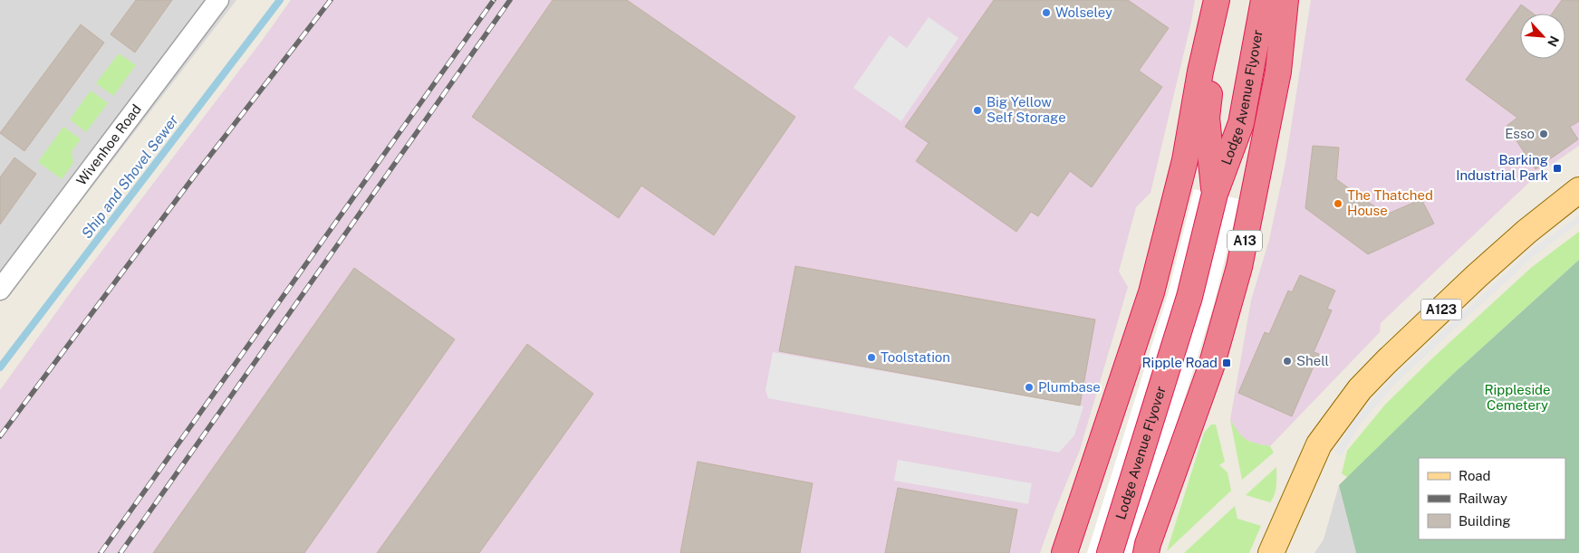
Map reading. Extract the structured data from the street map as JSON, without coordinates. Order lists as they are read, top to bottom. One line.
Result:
{"streets":{"highway":["Lodge Avenue Flyover","A13"],"main road":["A123"],"street":["Wivenhoe Road"]},"water":["Ship and Shovel Sewer"],"parks":["Rippleside Cemetery"],"places":{"other":["Wolseley","Big Yellow Self Storage","Esso","The Thatched House","Toolstation","Shell","Plumbase"],"transit":["Barking Industrial Park","Ripple Road"]},"legend":["Road","Railway","Building"],"north":"bottom right"}
